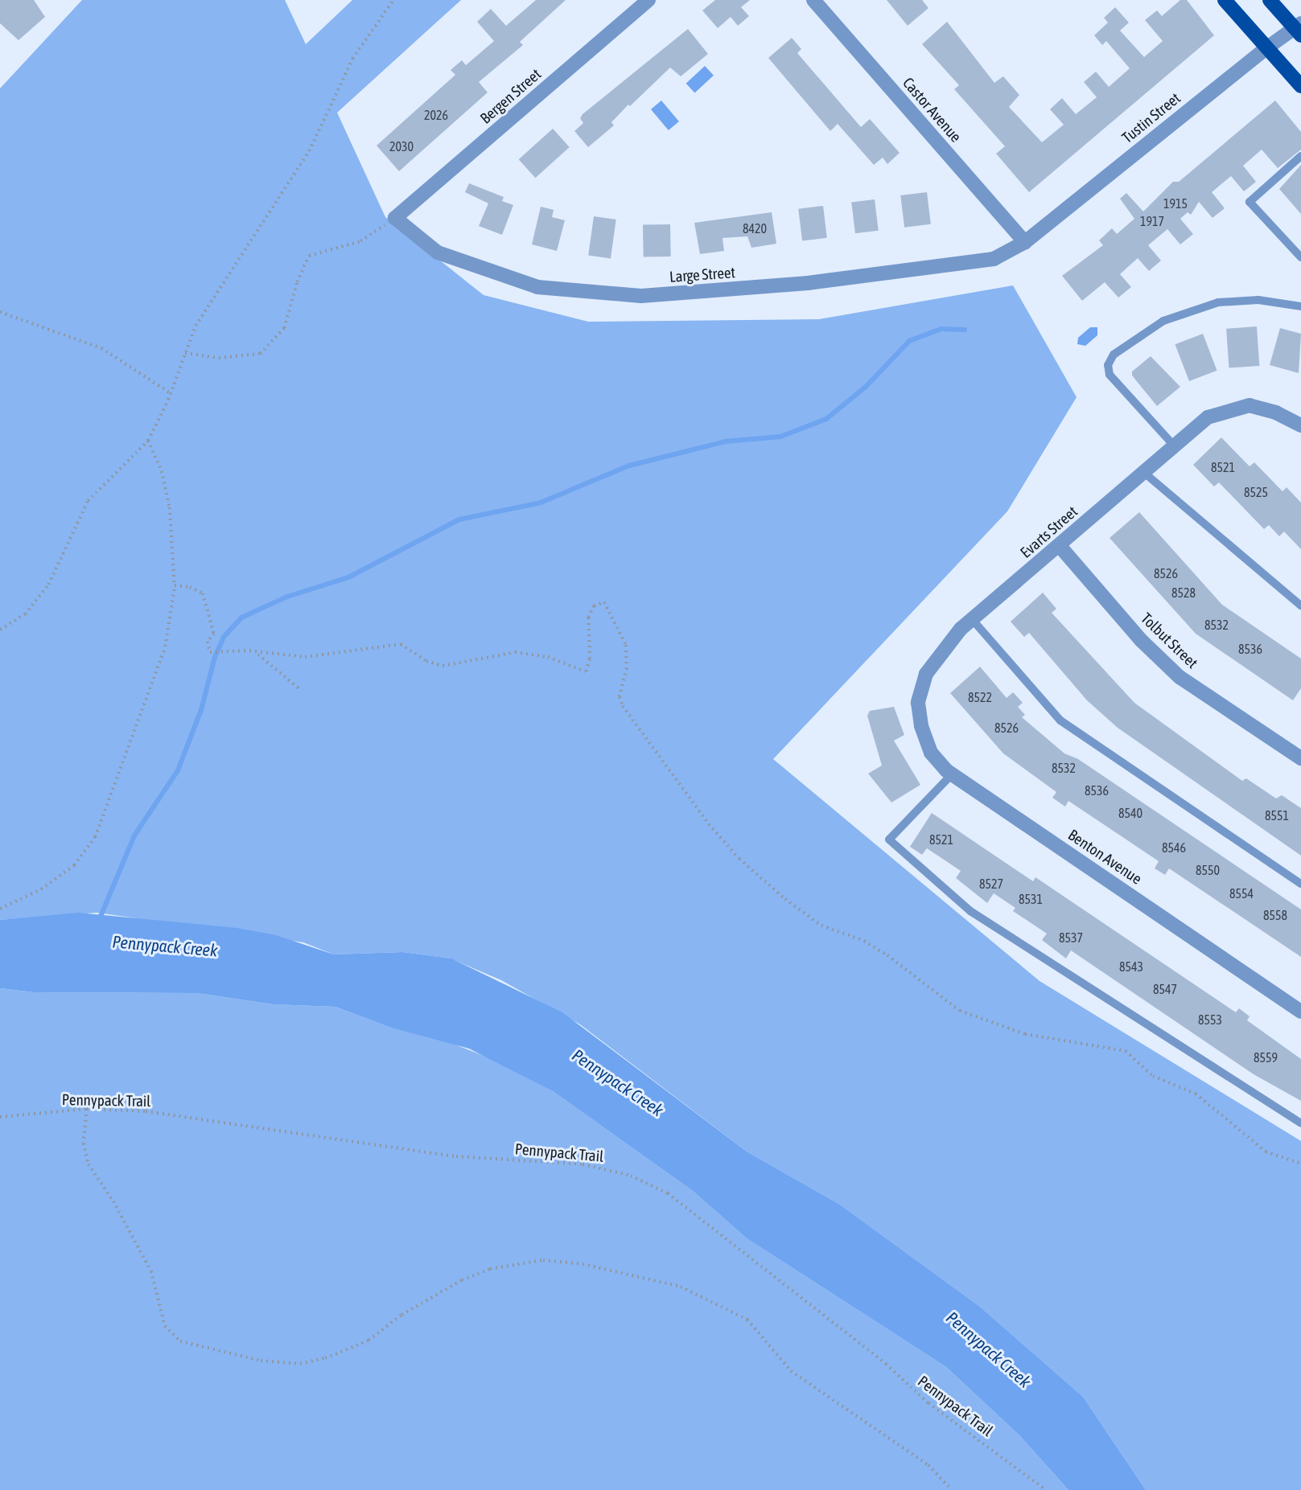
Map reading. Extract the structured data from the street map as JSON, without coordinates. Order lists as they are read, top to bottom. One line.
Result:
{"streets":{"street":["Bergen Street","Castor Avenue","Tustin Street","Large Street","Evarts Street","Tolbut Street","Benton Avenue"],"path":["Pennypack Trail"]},"crossings":[["Bergen Street","Large Street"],["Castor Avenue","Tustin Street"],["Castor Avenue","Large Street"],["Tustin Street","Large Street"],["Evarts Street","Tolbut Street"],["Evarts Street","Benton Avenue"]],"water":["Pennypack Creek"],"house_numbers":["2026","2030","1915","1917","8420","8521","8525","8526","8528","8532","8536","8522","8526","8532","8536","8540","8551","8521","8546","8550","8527","8554","8531","8558","8537","8543","8547","8553","8559"]}
